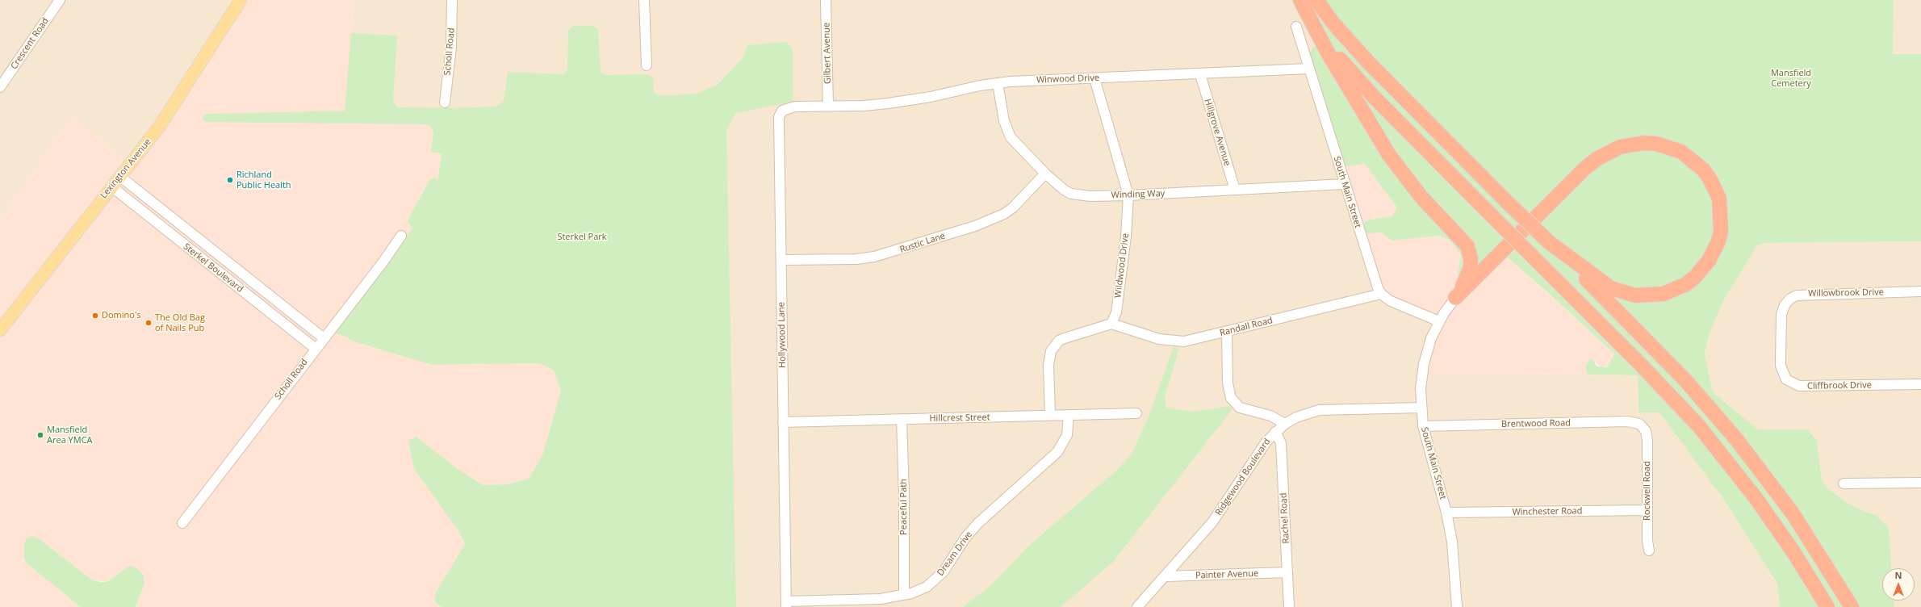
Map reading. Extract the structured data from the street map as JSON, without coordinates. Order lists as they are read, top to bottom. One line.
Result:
{"streets":{"main road":["Lexington Avenue"],"street":["Crescent Road","Scholl Road","Gilbert Avenue","Winwood Drive","Hillgrove Avenue","South Main Street","Winding Way","Rustic Lane","Wildwood Drive","Sterkel Boulevard","Willowbrook Drive","Randall Road","Hollywood Lane","Cliffbrook Drive","Hillcrest Street","Brentwood Road","Ridgewood Boulevard","Rockwell Road","Peaceful Path","Winchester Road","Rachel Road","Dream Drive","Painter Avenue"]},"crossings":[["Scholl Road","Sterkel Boulevard"],["Gilbert Avenue","Winwood Drive"],["Gilbert Avenue","Hollywood Lane"],["Winwood Drive","Hillgrove Avenue"],["Winwood Drive","South Main Street"],["Winwood Drive","Winding Way"],["Winwood Drive","Wildwood Drive"],["Winwood Drive","Hollywood Lane"],["Hillgrove Avenue","Winding Way"],["Lexington Avenue","Sterkel Boulevard"],["South Main Street","Winding Way"],["South Main Street","Randall Road"],["South Main Street","Brentwood Road"],["South Main Street","Ridgewood Boulevard"],["South Main Street","Winchester Road"],["Winding Way","Rustic Lane"],["Winding Way","Wildwood Drive"],["Rustic Lane","Hollywood Lane"],["Wildwood Drive","Randall Road"],["Willowbrook Drive","Cliffbrook Drive"],["Hollywood Lane","Hillcrest Street"],["Hollywood Lane","Dream Drive"],["Hillcrest Street","Peaceful Path"],["Hillcrest Street","Dream Drive"],["Brentwood Road","Rockwell Road"],["Ridgewood Boulevard","Rachel Road"],["Ridgewood Boulevard","Painter Avenue"],["Rockwell Road","Winchester Road"],["Peaceful Path","Dream Drive"],["Rachel Road","Painter Avenue"]],"parks":["Mansfield Cemetery","Sterkel Park"],"places":["Richland Public Health","Domino's","The Old Bag of Nails Pub","Mansfield Area YMCA"],"north":"top"}
